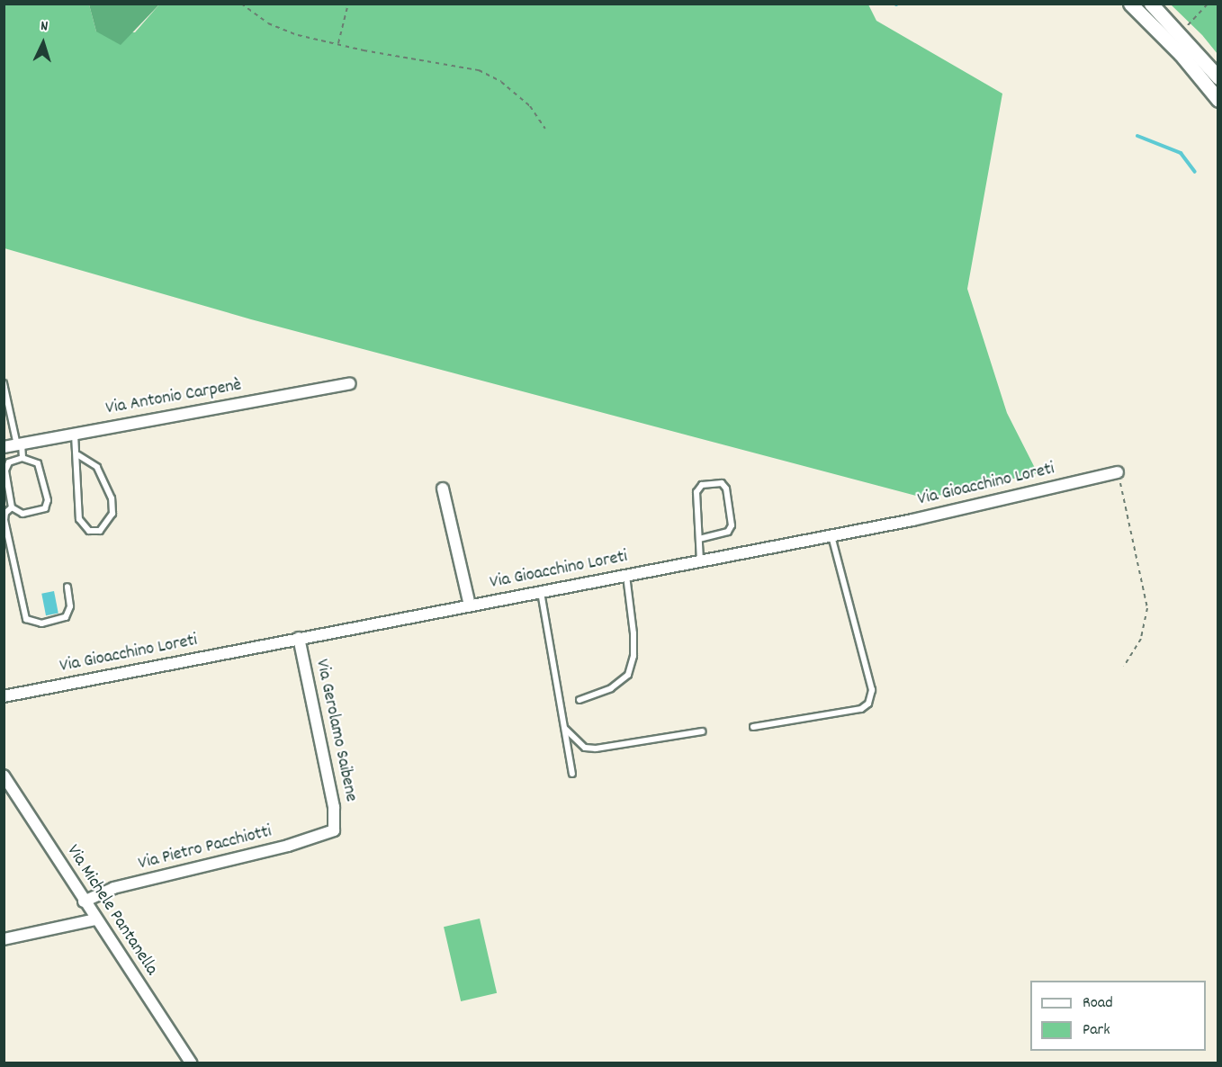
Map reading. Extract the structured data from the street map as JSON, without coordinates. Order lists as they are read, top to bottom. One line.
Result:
{"streets":{"street":["Via Antonio Carpenè","Via Gioacchino Loreti","Via Gerolamo Saibene","Via Pietro Pacchiotti","Via Michele Pantanella"]},"crossings":[["Via Gioacchino Loreti","Via Gerolamo Saibene"],["Via Gerolamo Saibene","Via Pietro Pacchiotti"],["Via Pietro Pacchiotti","Via Michele Pantanella"]],"legend":["Road","Park"],"north":"top"}
